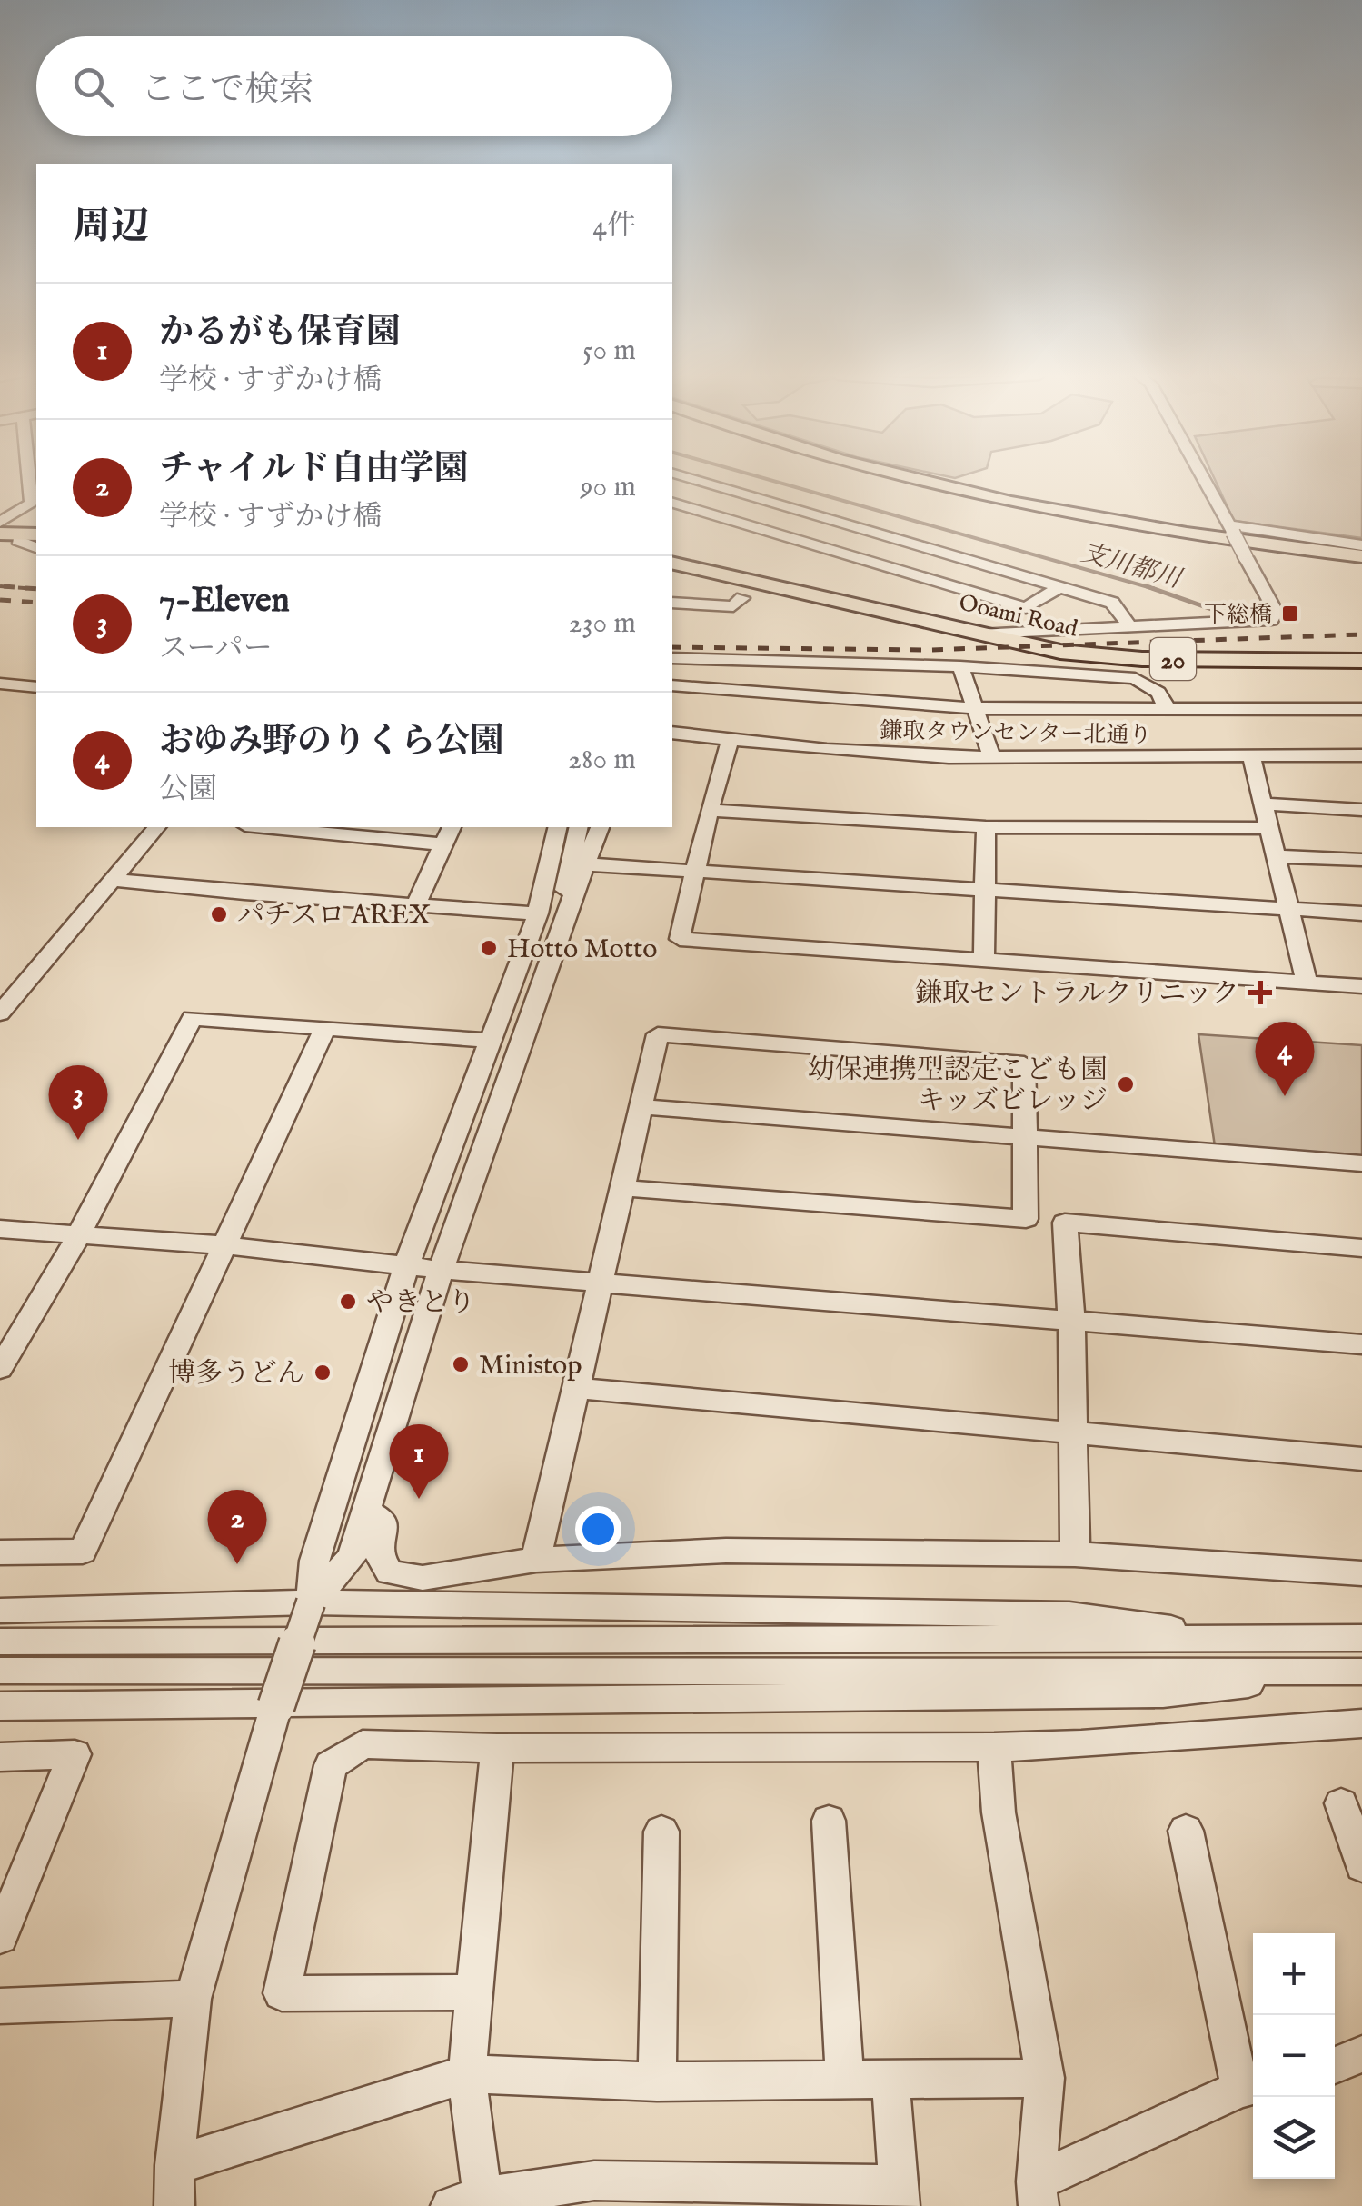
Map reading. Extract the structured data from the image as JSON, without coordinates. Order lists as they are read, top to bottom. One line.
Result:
{"streets":{"main road":["Ooami Road","20"],"street":["鎌取タウンセンター北通り"]},"water":["支川都川"],"places":{"transit":["下総橋"],"other":["パチスロ AREX","Hotto Motto","幼保連携型認定こども園 キッズビレッジ","やきとり","Ministop","博多うどん"],"health":["鎌取セントラルクリニック"]},"page":{"search":"ここで検索","heading":["周辺","4件"],"list":[{"mark":"1","name":"かるがも保育園","note":"学校 · すずかけ橋","value":"50 m"},{"mark":"2","name":"チャイルド自由学園","note":"学校 · すずかけ橋","value":"90 m"},{"mark":"3","name":"7-Eleven","note":"スーパー","value":"230 m"},{"mark":"4","name":"おゆみ野のりくら公園","note":"公園","value":"280 m"}],"pins":["4","3","1","2"],"map_buttons":["+","−"]}}
